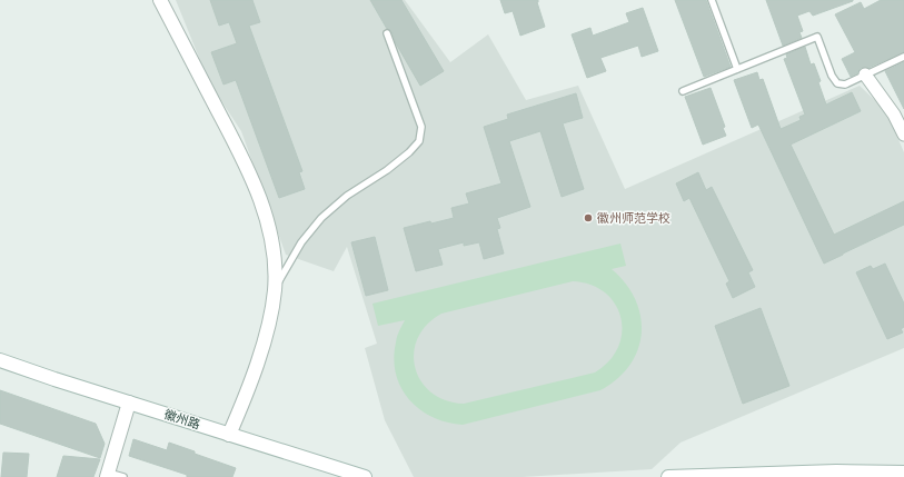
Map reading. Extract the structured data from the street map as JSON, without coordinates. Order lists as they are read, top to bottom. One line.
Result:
{"streets":{"main road":["徽州路"]},"places":["徽州师范学校"]}
